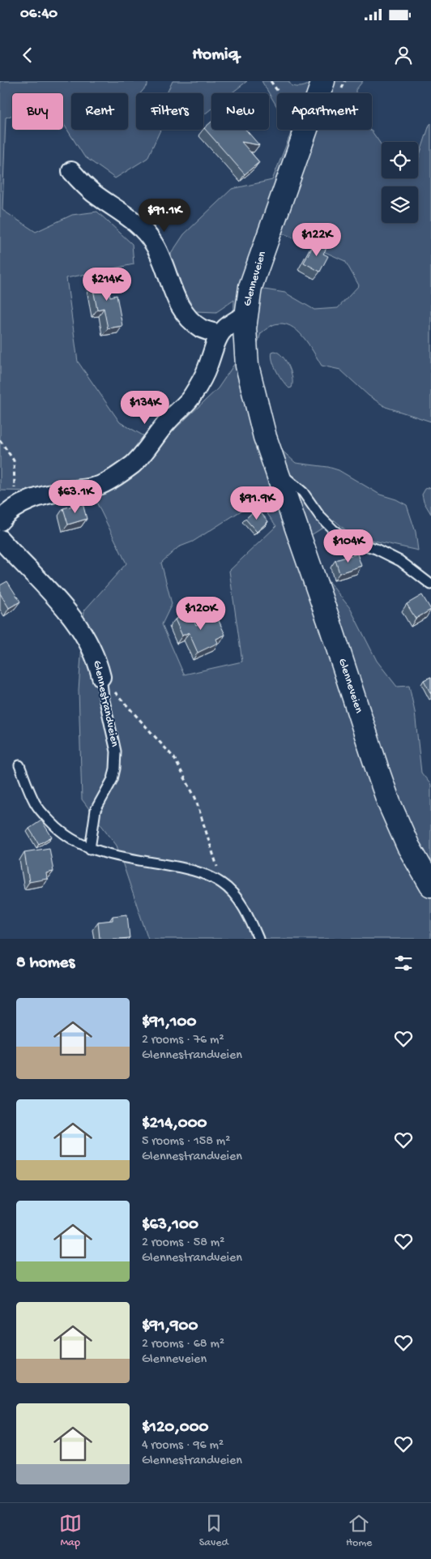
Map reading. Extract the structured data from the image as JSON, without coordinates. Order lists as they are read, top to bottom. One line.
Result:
{"streets":{"main road":["Glenneveien"],"street":["Glennestrandveien"]},"page":{"status":"06:40","header":"Homiq","chip":["Buy","Rent","Filters","New","Apartment"],"price":["$91.1K","$122K","$214K","$134K","$63.1K","$91.9K","$104K","$120K"],"heading":"8 homes","list":[{"name":"$91,100","note":"2 rooms · 76 m² · Glennestrandveien"},{"name":"$214,000","note":"5 rooms · 158 m² · Glennestrandveien"},{"name":"$63,100","note":"2 rooms · 58 m² · Glennestrandveien"},{"name":"$91,900","note":"2 rooms · 68 m² · Glenneveien"},{"name":"$120,000","note":"4 rooms · 96 m² · Glennestrandveien"}],"tabs":["Map","Saved","Home"]}}
